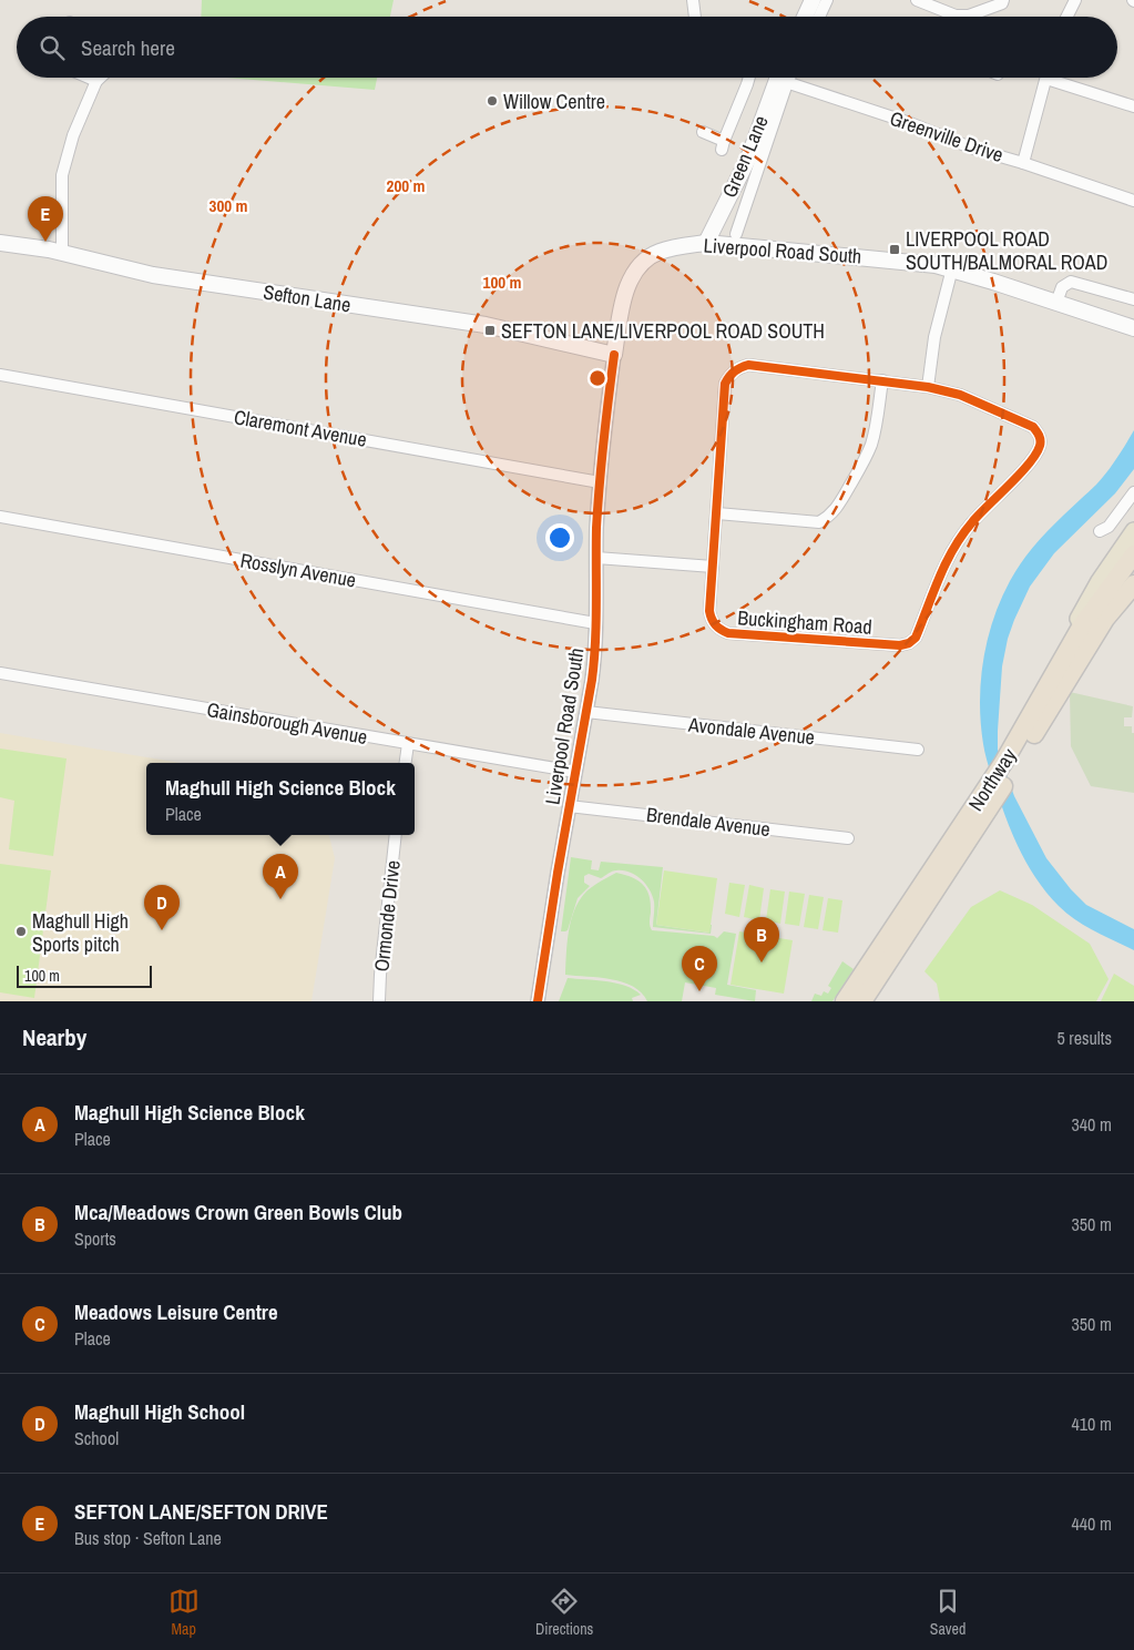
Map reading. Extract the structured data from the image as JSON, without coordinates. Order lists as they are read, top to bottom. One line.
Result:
{"streets":{"highway":["Northway"],"main road":["Green Lane","Liverpool Road South","Sefton Lane"],"street":["Greenville Drive","Claremont Avenue","Rosslyn Avenue","Buckingham Road","Gainsborough Avenue","Avondale Avenue","Brendale Avenue","Ormonde Drive"]},"crossings":[["Green Lane","Liverpool Road South"],["Liverpool Road South","Sefton Lane"],["Liverpool Road South","Claremont Avenue"],["Liverpool Road South","Rosslyn Avenue"],["Liverpool Road South","Gainsborough Avenue"],["Liverpool Road South","Avondale Avenue"],["Liverpool Road South","Brendale Avenue"]],"places":{"other":["Willow Centre","Maghull High Sports pitch"],"transit":["LIVERPOOL ROAD SOUTH/BALMORAL ROAD","SEFTON LANE/LIVERPOOL ROAD SOUTH"]},"scale_bar":"100 m","page":{"search":"Search here","pins":["E","A","D","B","C"],"popup":["Maghull High Science Block","Place"],"scale":"100 m","heading":["Nearby","5 results"],"list":[{"mark":"A","name":"Maghull High Science Block","note":"Place","value":"340 m"},{"mark":"B","name":"Mca/Meadows Crown Green Bowls Club","note":"Sports","value":"350 m"},{"mark":"C","name":"Meadows Leisure Centre","note":"Place","value":"350 m"},{"mark":"D","name":"Maghull High School","note":"School","value":"410 m"},{"mark":"E","name":"SEFTON LANE/SEFTON DRIVE","note":"Bus stop · Sefton Lane","value":"440 m"}],"nav":["Map","Directions","Saved"]},"rings":["200 m","300 m","100 m"]}
